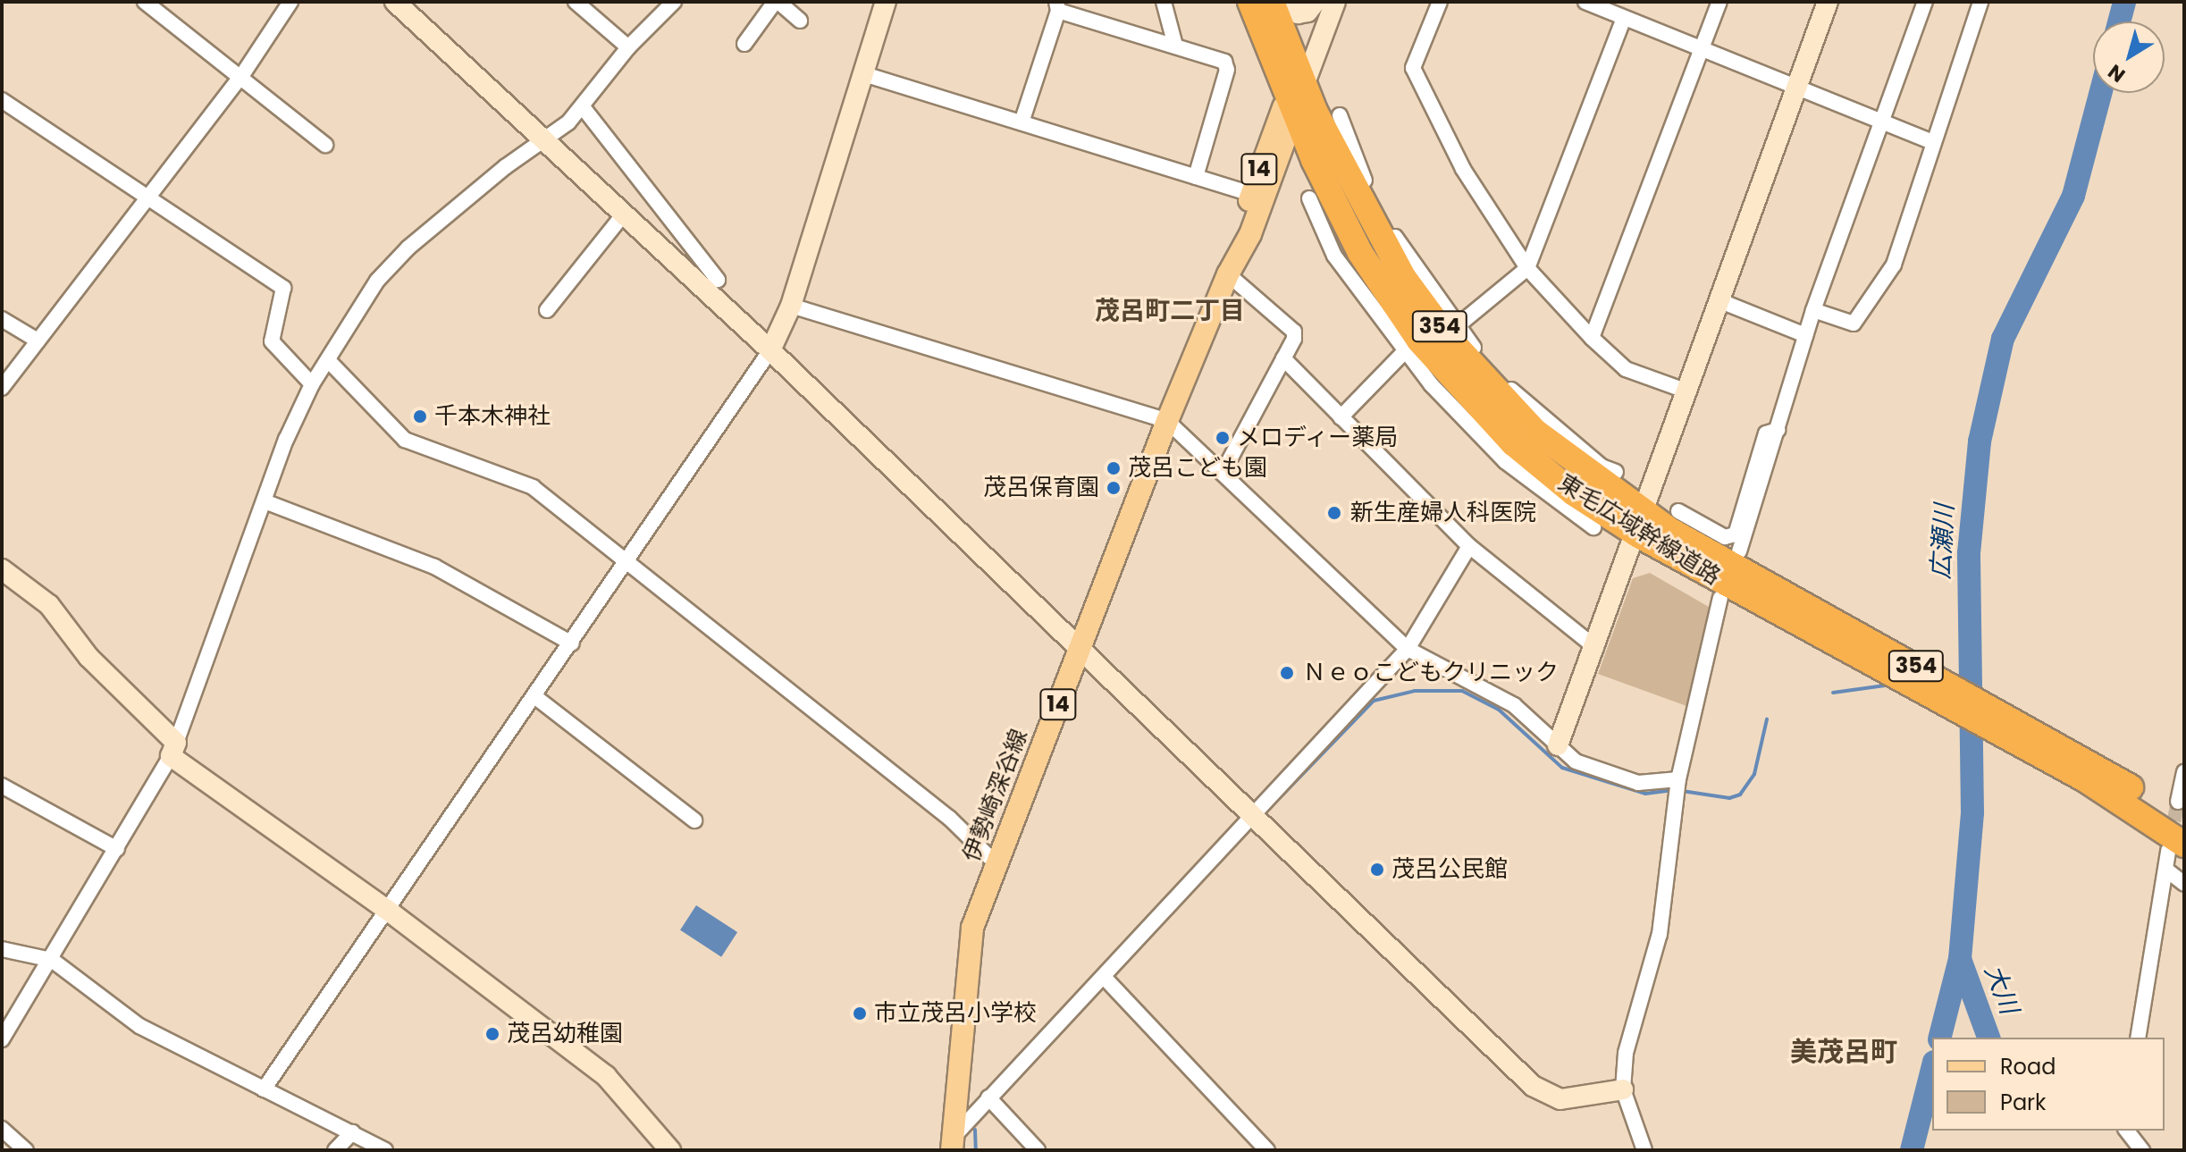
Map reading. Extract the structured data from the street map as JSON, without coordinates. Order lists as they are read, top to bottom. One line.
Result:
{"streets":{"highway":["354","東毛広域幹線道路"],"main road":["14","伊勢崎深谷線"]},"crossings":[["東毛広域幹線道路","伊勢崎深谷線"]],"districts":["茂呂町二丁目","美茂呂町"],"water":["広瀬川","大川"],"places":["千本木神社","メロディー薬局","茂呂こども園","茂呂保育園","新生産婦人科医院","Ｎｅｏこどもクリニック","茂呂公民館","市立茂呂小学校","茂呂幼稚園"],"legend":["Road","Park"],"north":"bottom left"}
